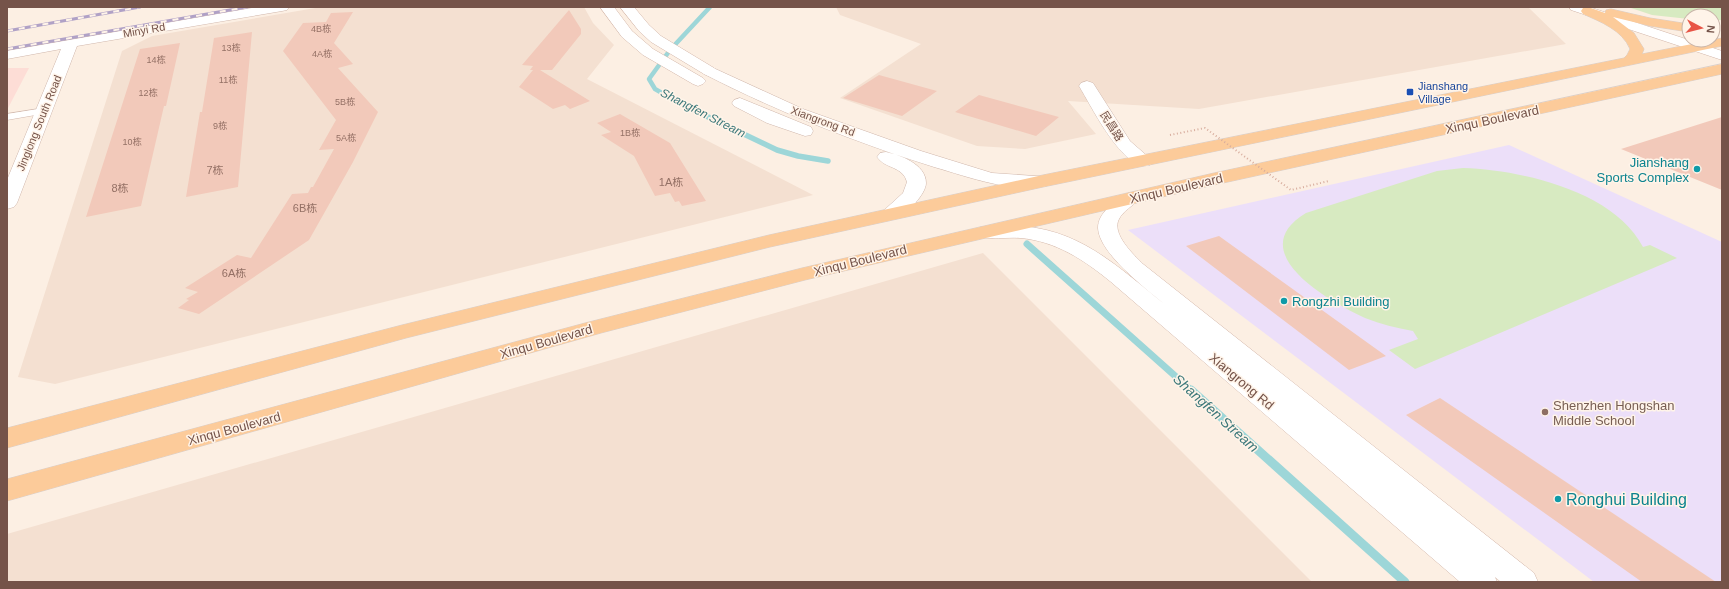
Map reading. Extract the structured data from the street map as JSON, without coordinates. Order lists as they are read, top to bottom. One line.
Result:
{"streets":{"main road":["Minyi Rd","Xinqu Boulevard","Xiangrong Rd","Jinglong South Road","民昌路"]},"crossings":[["Minyi Rd","Jinglong South Road"],["Xinqu Boulevard","Xiangrong Rd"]],"water":["Shangfen Stream"],"places":{"transit":["Jianshang Village"],"other":["Jianshang Sports Complex","Rongzhi Building","Shenzhen Hongshan Middle School","Ronghui Building"]},"house_numbers":["4B栋","13栋","4A栋","14栋","11栋","12栋","5B栋","9栋","1B栋","5A栋","10栋","7栋","1A栋","8栋","6B栋","6A栋"],"north":"right"}
